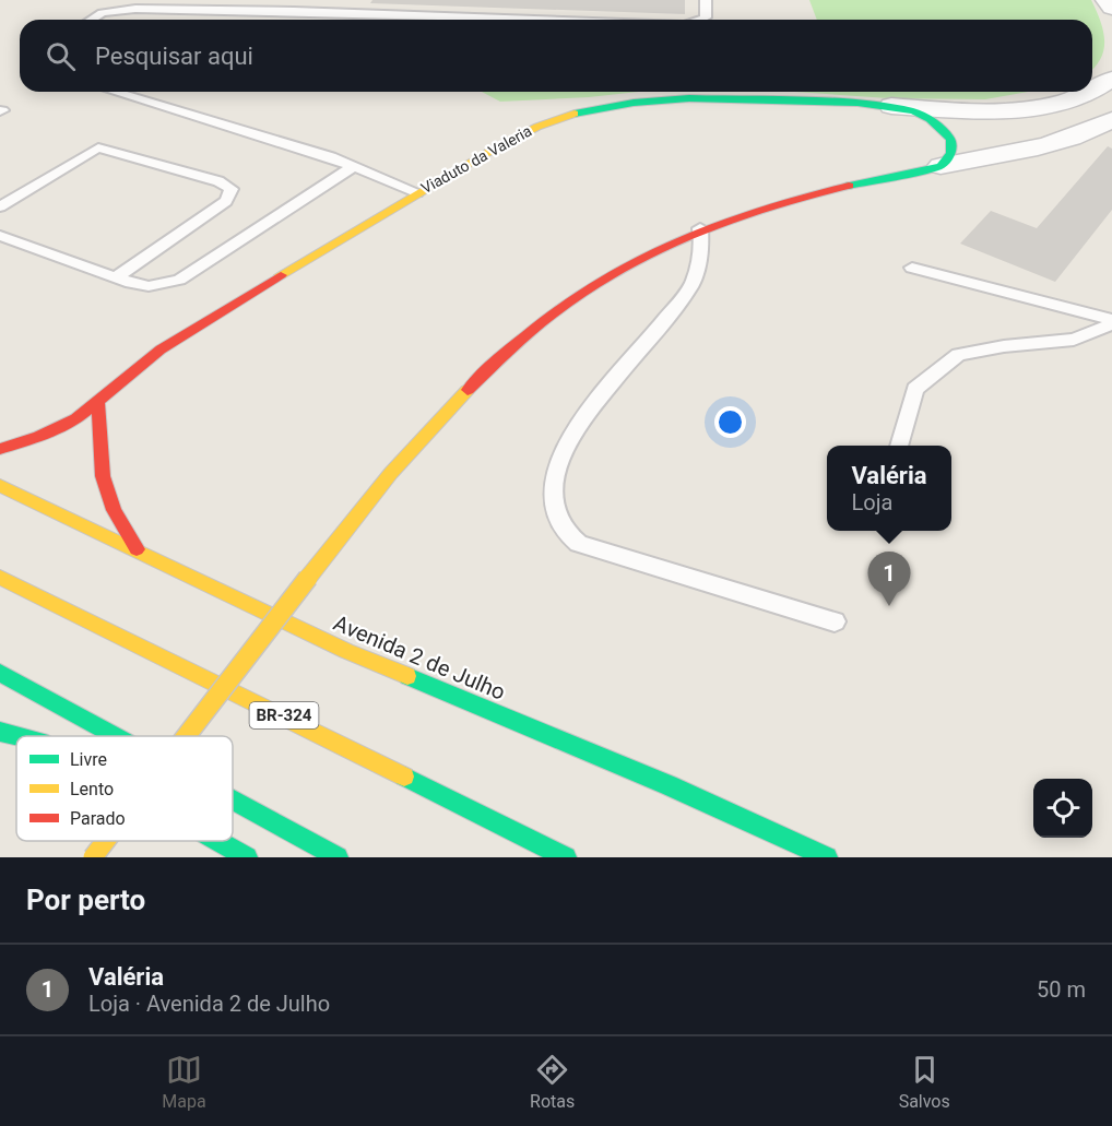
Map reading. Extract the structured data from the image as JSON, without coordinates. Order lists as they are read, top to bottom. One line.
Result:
{"streets":{"main road":["Viaduto da Valeria","Avenida 2 de Julho","BR-324"]},"legend":["Livre","Lento","Parado"],"page":{"search":"Pesquisar aqui","popup":["Valéria","Loja"],"pins":"1","heading":"Por perto","list":[{"mark":"1","name":"Valéria","note":"Loja · Avenida 2 de Julho","value":"50 m"}],"nav":["Mapa","Rotas","Salvos"]}}
